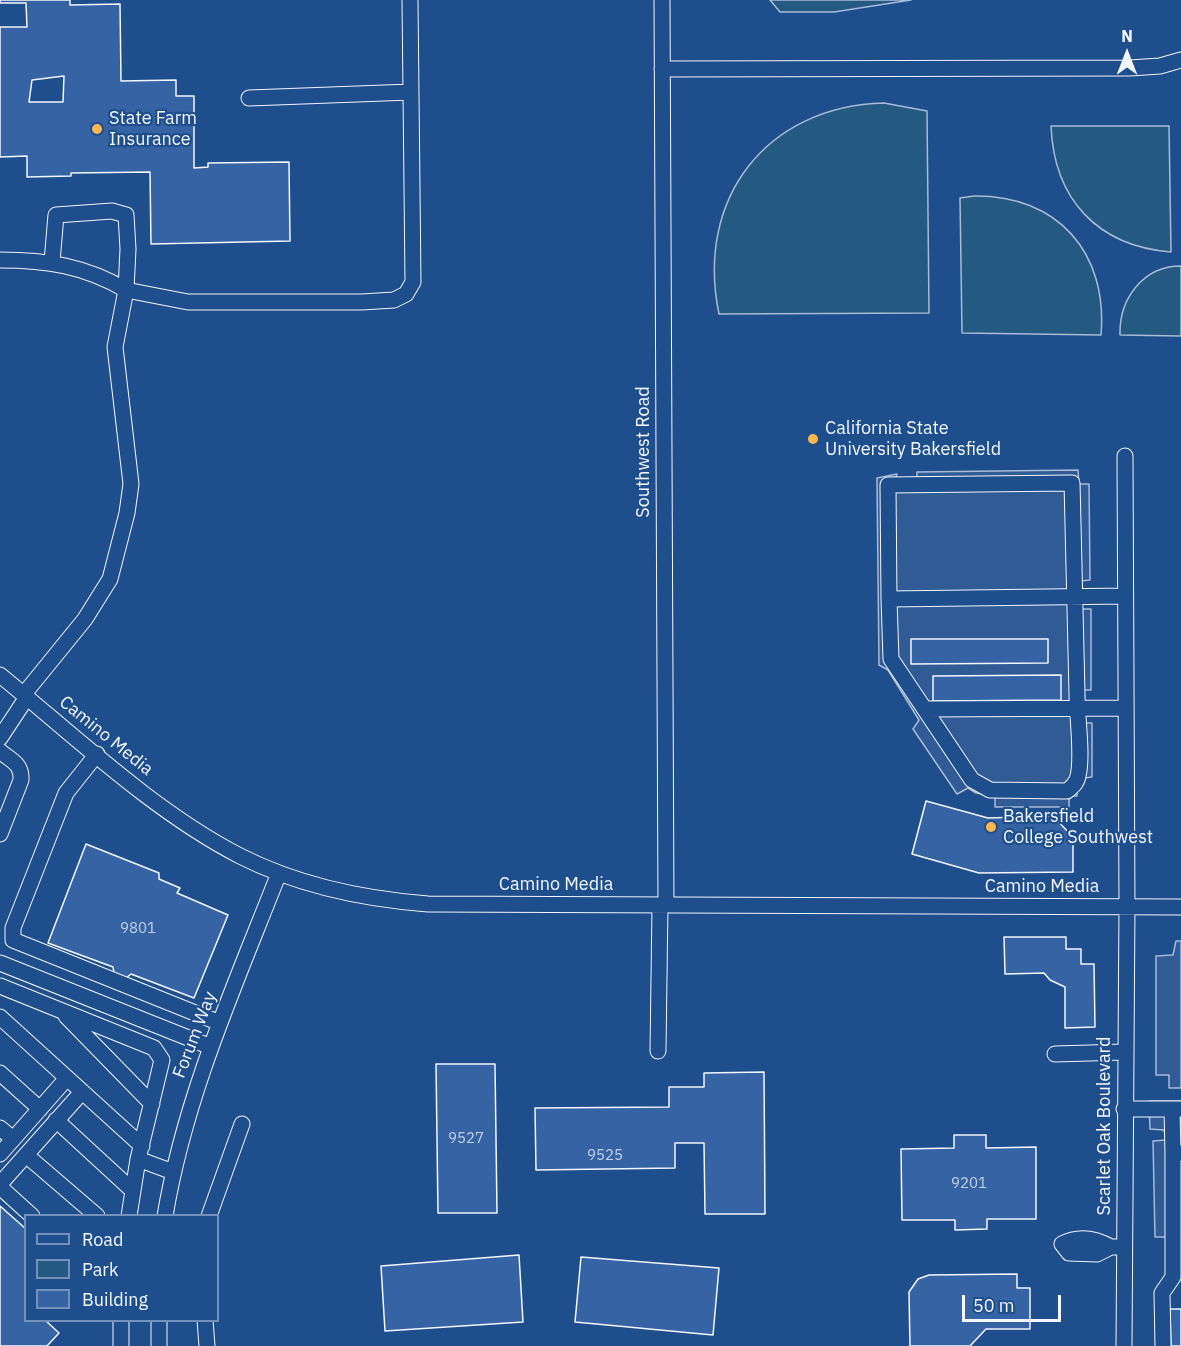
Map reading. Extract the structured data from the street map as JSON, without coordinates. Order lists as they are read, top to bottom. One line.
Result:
{"streets":{"street":["Southwest Road","Camino Media","Forum Way","Scarlet Oak Boulevard"]},"crossings":[["Southwest Road","Camino Media"],["Camino Media","Forum Way"],["Camino Media","Scarlet Oak Boulevard"]],"places":["State Farm Insurance","California State University Bakersfield","Bakersfield College Southwest"],"house_numbers":["9801","9527","9525","9201"],"legend":["Road","Park","Building"],"scale_bar":"50 m","north":"top"}
